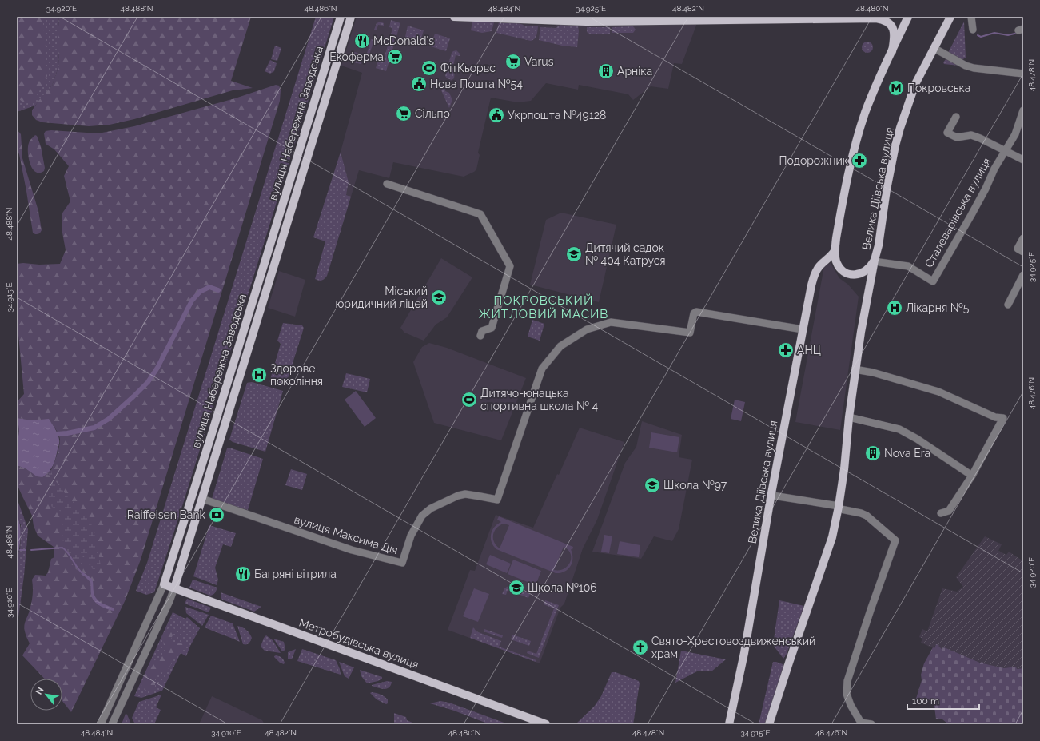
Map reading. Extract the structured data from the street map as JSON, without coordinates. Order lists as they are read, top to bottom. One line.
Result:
{"streets":{"main road":["вулиця Набережна Заводська","Велика Діївська вулиця","Метробудівська вулиця"],"street":["Сталеварівська вулиця","вулиця Максима Дія"]},"crossings":[["вулиця Набережна Заводська","вулиця Максима Дія"],["вулиця Набережна Заводська","Метробудівська вулиця"],["Велика Діївська вулиця","Сталеварівська вулиця"],["Велика Діївська вулиця","вулиця Максима Дія"]],"districts":["ПОКРОВСЬКИЙ ЖИТЛОВИЙ МАСИВ"],"places":{"restaurant":["McDonald's","Багряні вітрила"],"supermarket":["Екоферма","Varus","Сільпо"],"sports":["ФiтКьорвс","Дитячо-юнацька спортивна школа № 4"],"building":["Арніка","Nova Era"],"public building":["Нова Пошта №54","Укрпошта №49128"],"metro station":["Покровська"],"pharmacy":["Подорожник","АНЦ"],"school or university":["Дитячий садок № 404 Катруся","Міський юридичний ліцей","Школа №97","Школа №106"],"hospital":["Лікарня №5","Здорове покоління"],"bank":["Raiffeisen Bank"],"church":["Свято-Хрестовоздвиженський храм"]},"scale_bar":"100 m","north":"top left","coordinates":["34.920°E","48.488°N","48.486°N","48.484°N","34.925°E","48.482°N","48.480°N","48.478°N","34.915°E","48.476°N","34.910°E"]}
